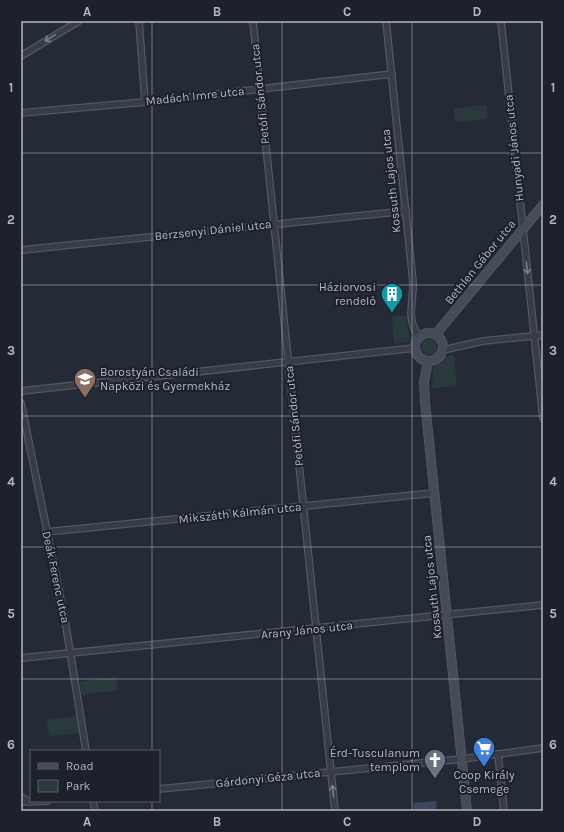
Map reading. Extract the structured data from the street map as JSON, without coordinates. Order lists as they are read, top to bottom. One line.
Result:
{"streets":{"street":["Petőfi Sándor utca","Madách Imre utca","Hunyadi János utca","Kossuth Lajos utca","Berzsenyi Dániel utca","Bethlen Gábor utca","Mikszáth Kálmán utca","Deák Ferenc utca","Arany János utca","Gárdonyi Géza utca"]},"crossings":[["Petőfi Sándor utca","Madách Imre utca"],["Petőfi Sándor utca","Berzsenyi Dániel utca"],["Petőfi Sándor utca","Mikszáth Kálmán utca"],["Petőfi Sándor utca","Arany János utca"],["Petőfi Sándor utca","Gárdonyi Géza utca"],["Madách Imre utca","Kossuth Lajos utca"],["Hunyadi János utca","Bethlen Gábor utca"],["Kossuth Lajos utca","Berzsenyi Dániel utca"],["Kossuth Lajos utca","Bethlen Gábor utca"],["Kossuth Lajos utca","Mikszáth Kálmán utca"],["Kossuth Lajos utca","Arany János utca"],["Kossuth Lajos utca","Gárdonyi Géza utca"],["Mikszáth Kálmán utca","Deák Ferenc utca"],["Deák Ferenc utca","Arany János utca"]],"places":{"building":["Háziorvosi rendelő"],"school or university":["Borostyán Családi Napközi és Gyermekház"],"supermarket":["Coop Király Csemege"],"church":["Érd-Tusculanum templom"]},"legend":["Road","Park"],"grid":{"columns":["A","B","C","D"],"rows":["1","2","3","4","5","6"]}}
